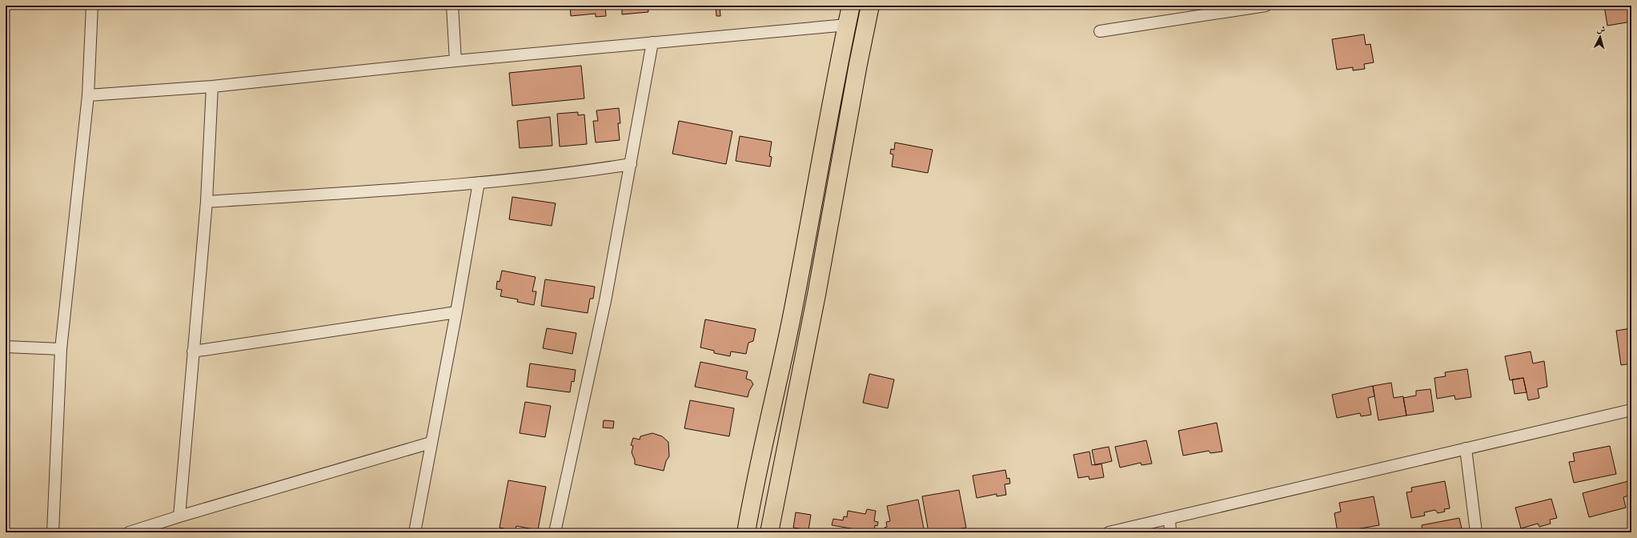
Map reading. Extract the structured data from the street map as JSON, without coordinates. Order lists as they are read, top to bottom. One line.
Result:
{"north":"top"}
